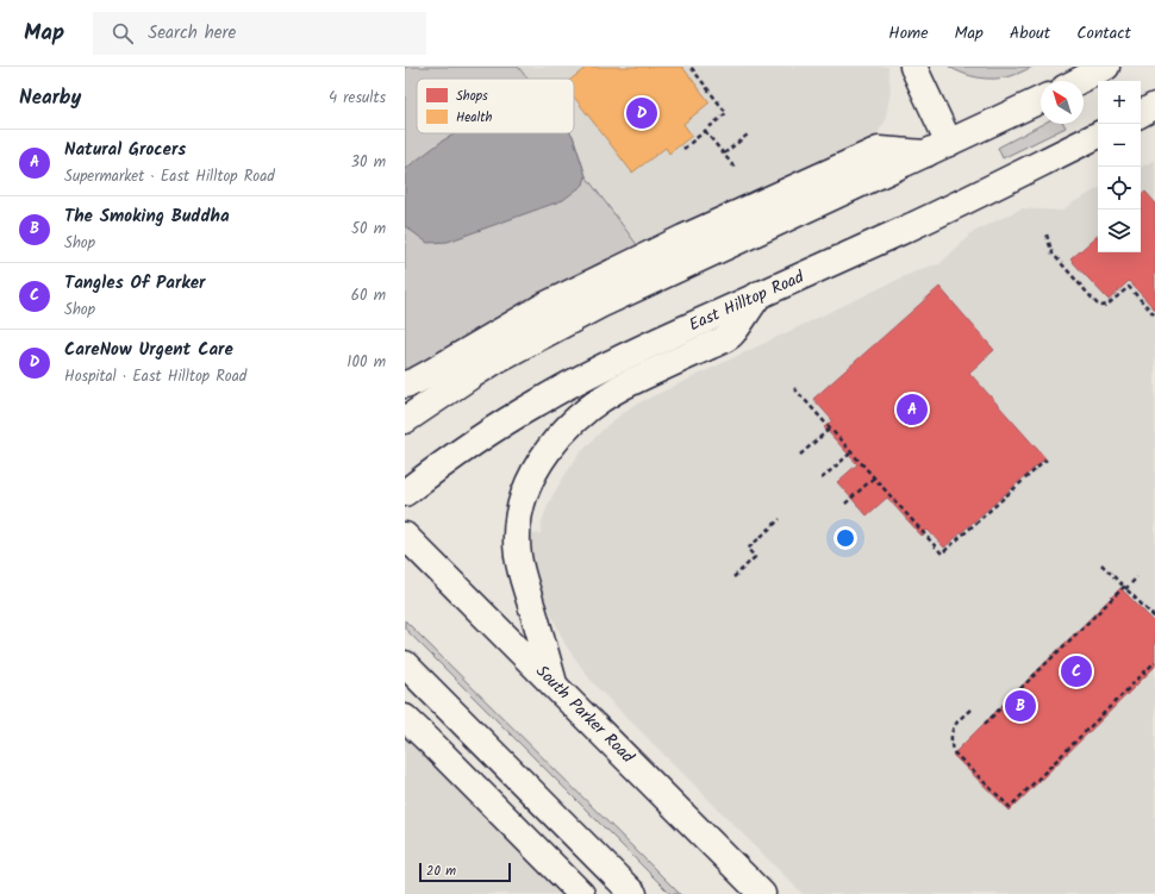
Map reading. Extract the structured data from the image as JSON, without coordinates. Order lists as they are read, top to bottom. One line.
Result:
{"streets":{"main road":["East Hilltop Road","South Parker Road"]},"legend":["Shops","Health"],"scale_bar":"20 m","north":"top left","page":{"header":"Map","search":"Search here","nav":["Home","Map","About","Contact"],"heading":["Nearby","4 results"],"map_buttons":["+","−"],"pins":["D","A","C","B"],"list":[{"mark":"A","name":"Natural Grocers","note":"Supermarket · East Hilltop Road","value":"30 m"},{"mark":"B","name":"The Smoking Buddha","note":"Shop","value":"50 m"},{"mark":"C","name":"Tangles Of Parker","note":"Shop","value":"60 m"},{"mark":"D","name":"CareNow Urgent Care","note":"Hospital · East Hilltop Road","value":"100 m"}],"scale":"20 m"}}
